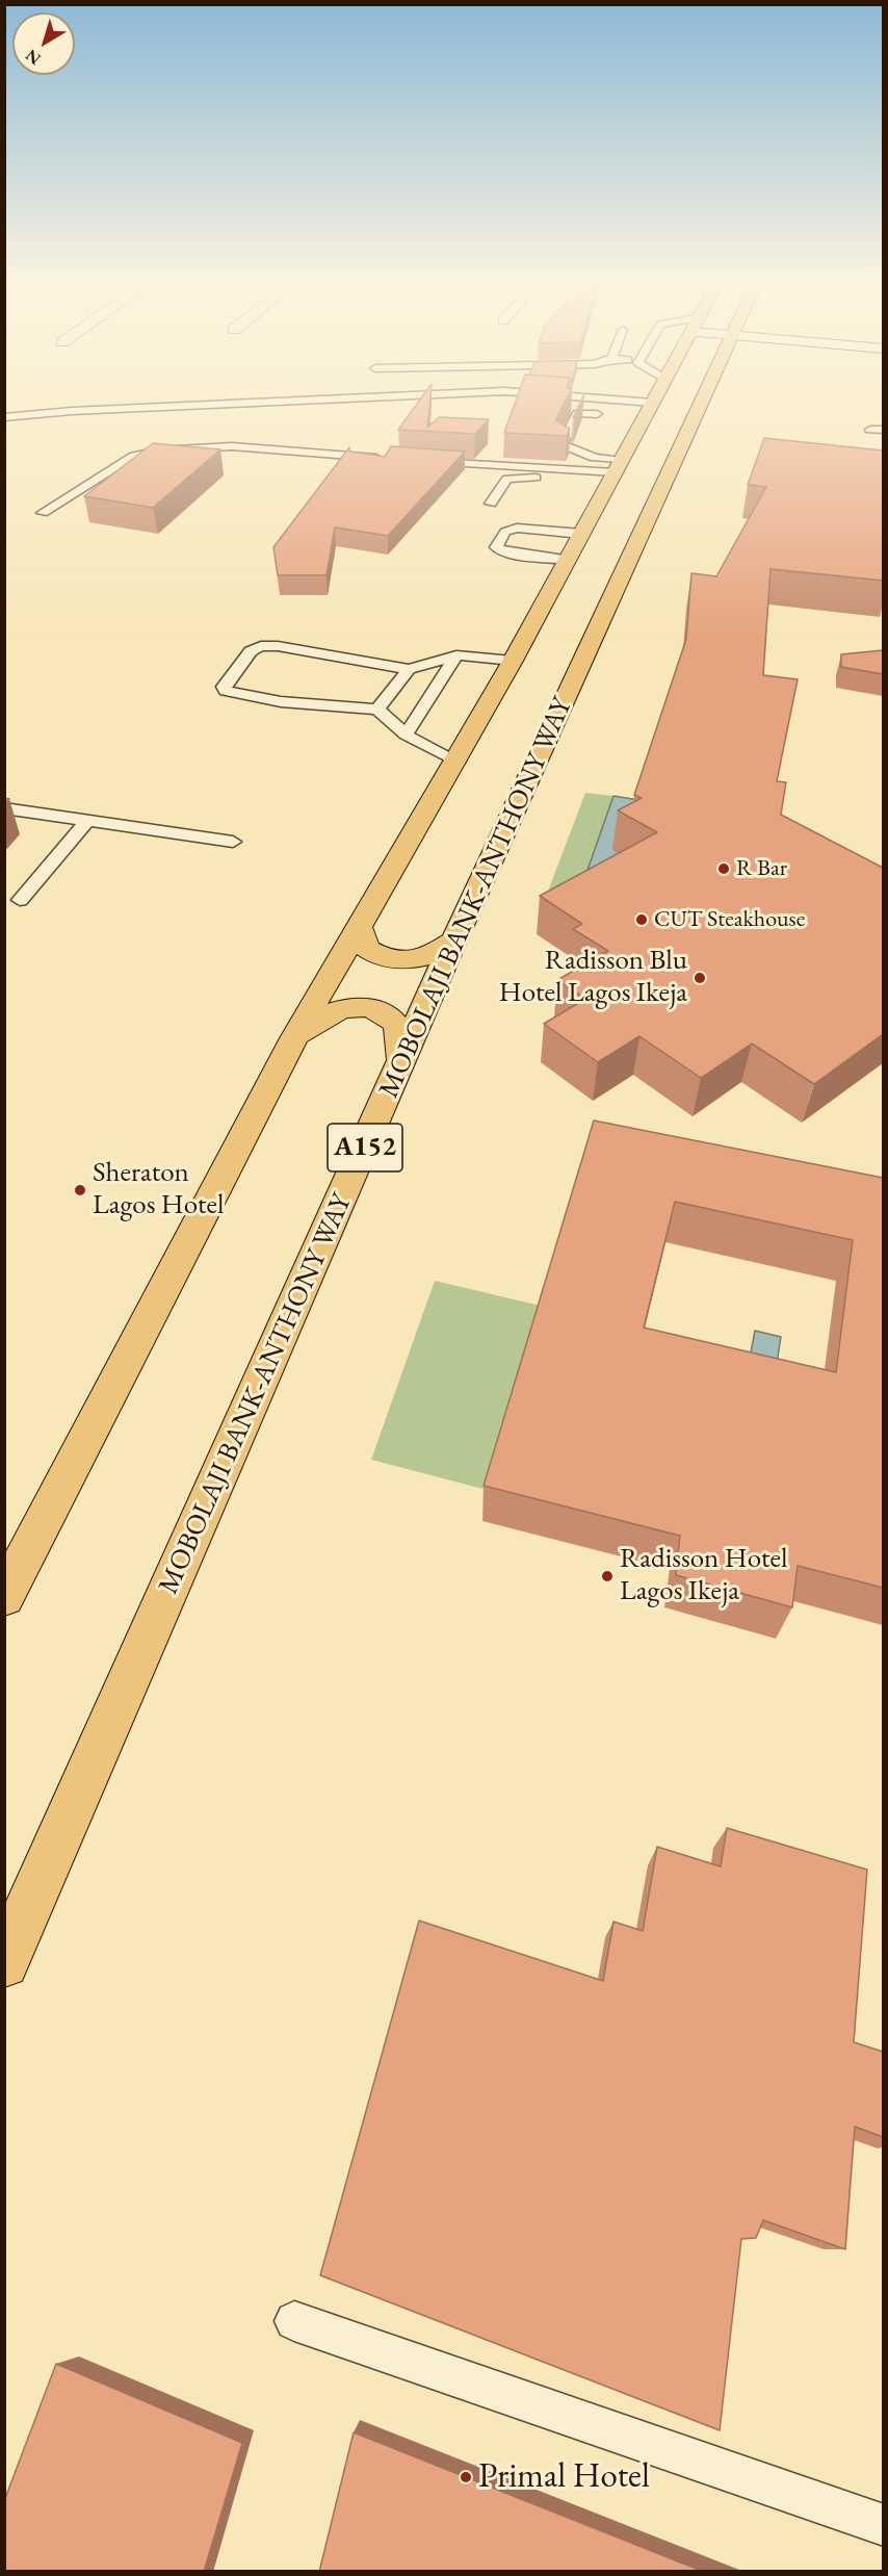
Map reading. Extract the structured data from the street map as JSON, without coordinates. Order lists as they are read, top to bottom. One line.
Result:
{"streets":{"main road":["MOBOLAJI BANK-ANTHONY WAY","A152"]},"places":["R Bar","CUT Steakhouse","Radisson Blu Hotel Lagos Ikeja","Sheraton Lagos Hotel","Radisson Hotel Lagos Ikeja","Primal Hotel"],"north":"bottom left"}
